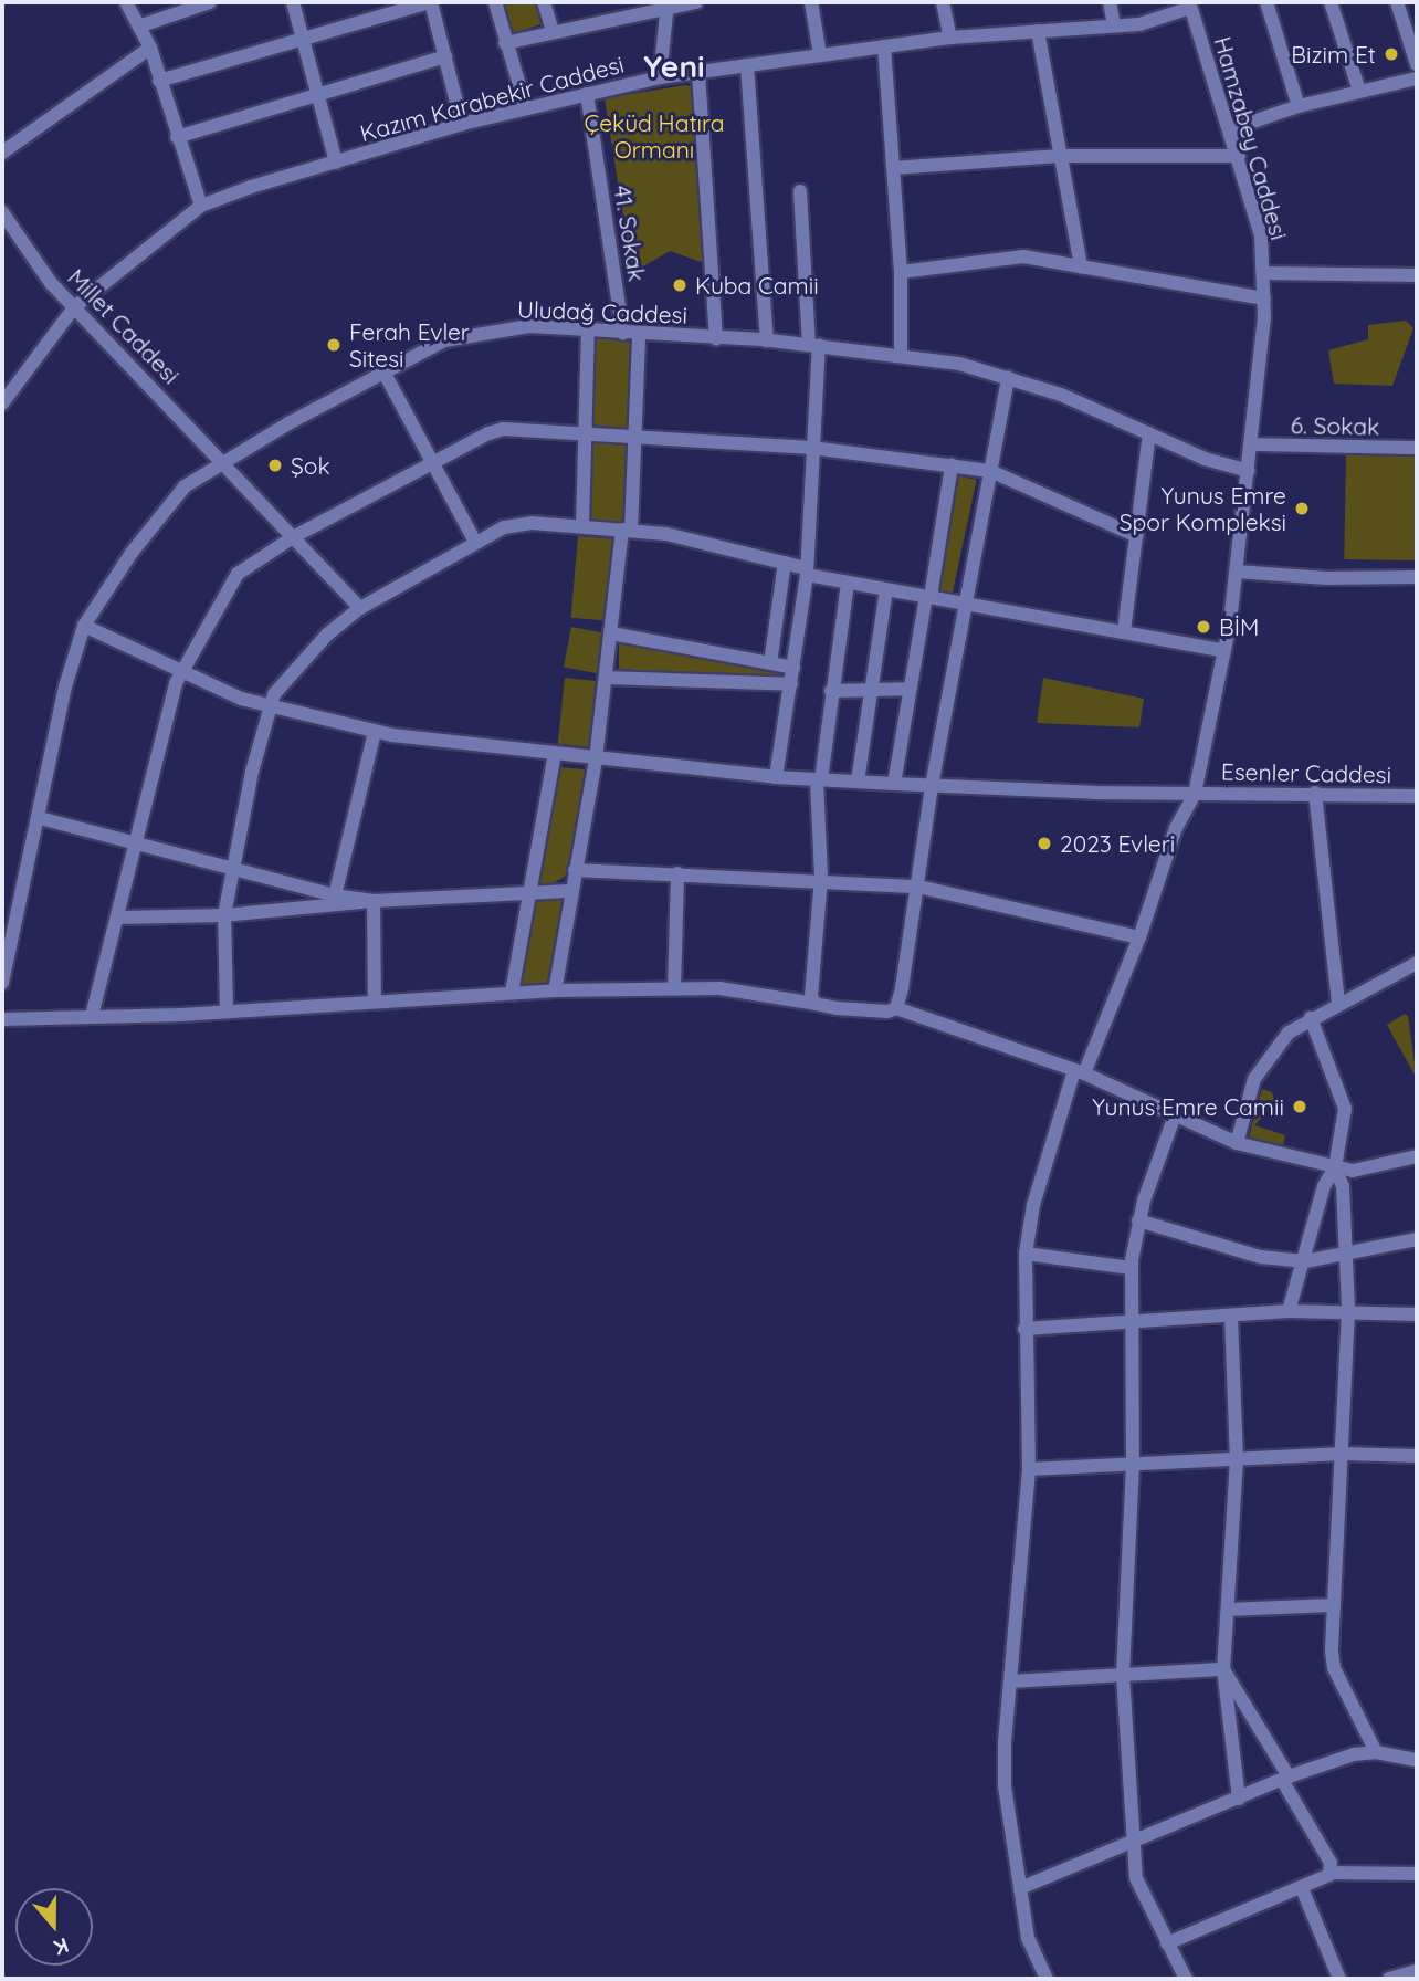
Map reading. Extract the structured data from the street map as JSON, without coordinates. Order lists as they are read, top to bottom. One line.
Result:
{"streets":{"street":["Kazım Karabekir Caddesi","Hamzabey Caddesi","41. Sokak","Uludağ Caddesi","Millet Caddesi","6. Sokak","Esenler Caddesi"]},"crossings":[["Kazım Karabekir Caddesi","Hamzabey Caddesi"],["Kazım Karabekir Caddesi","41. Sokak"],["Kazım Karabekir Caddesi","Millet Caddesi"],["Hamzabey Caddesi","Uludağ Caddesi"],["Hamzabey Caddesi","6. Sokak"],["Hamzabey Caddesi","Esenler Caddesi"],["41. Sokak","Uludağ Caddesi"],["Uludağ Caddesi","Millet Caddesi"],["Uludağ Caddesi","Esenler Caddesi"]],"districts":["Yeni"],"parks":["Çeküd Hatıra Ormanı"],"places":["Bizim Et","Kuba Camii","Ferah Evler Sitesi","Şok","Yunus Emre Spor Kompleksi","BİM","2023 Evleri","Yunus Emre Camii"],"north":"bottom"}
